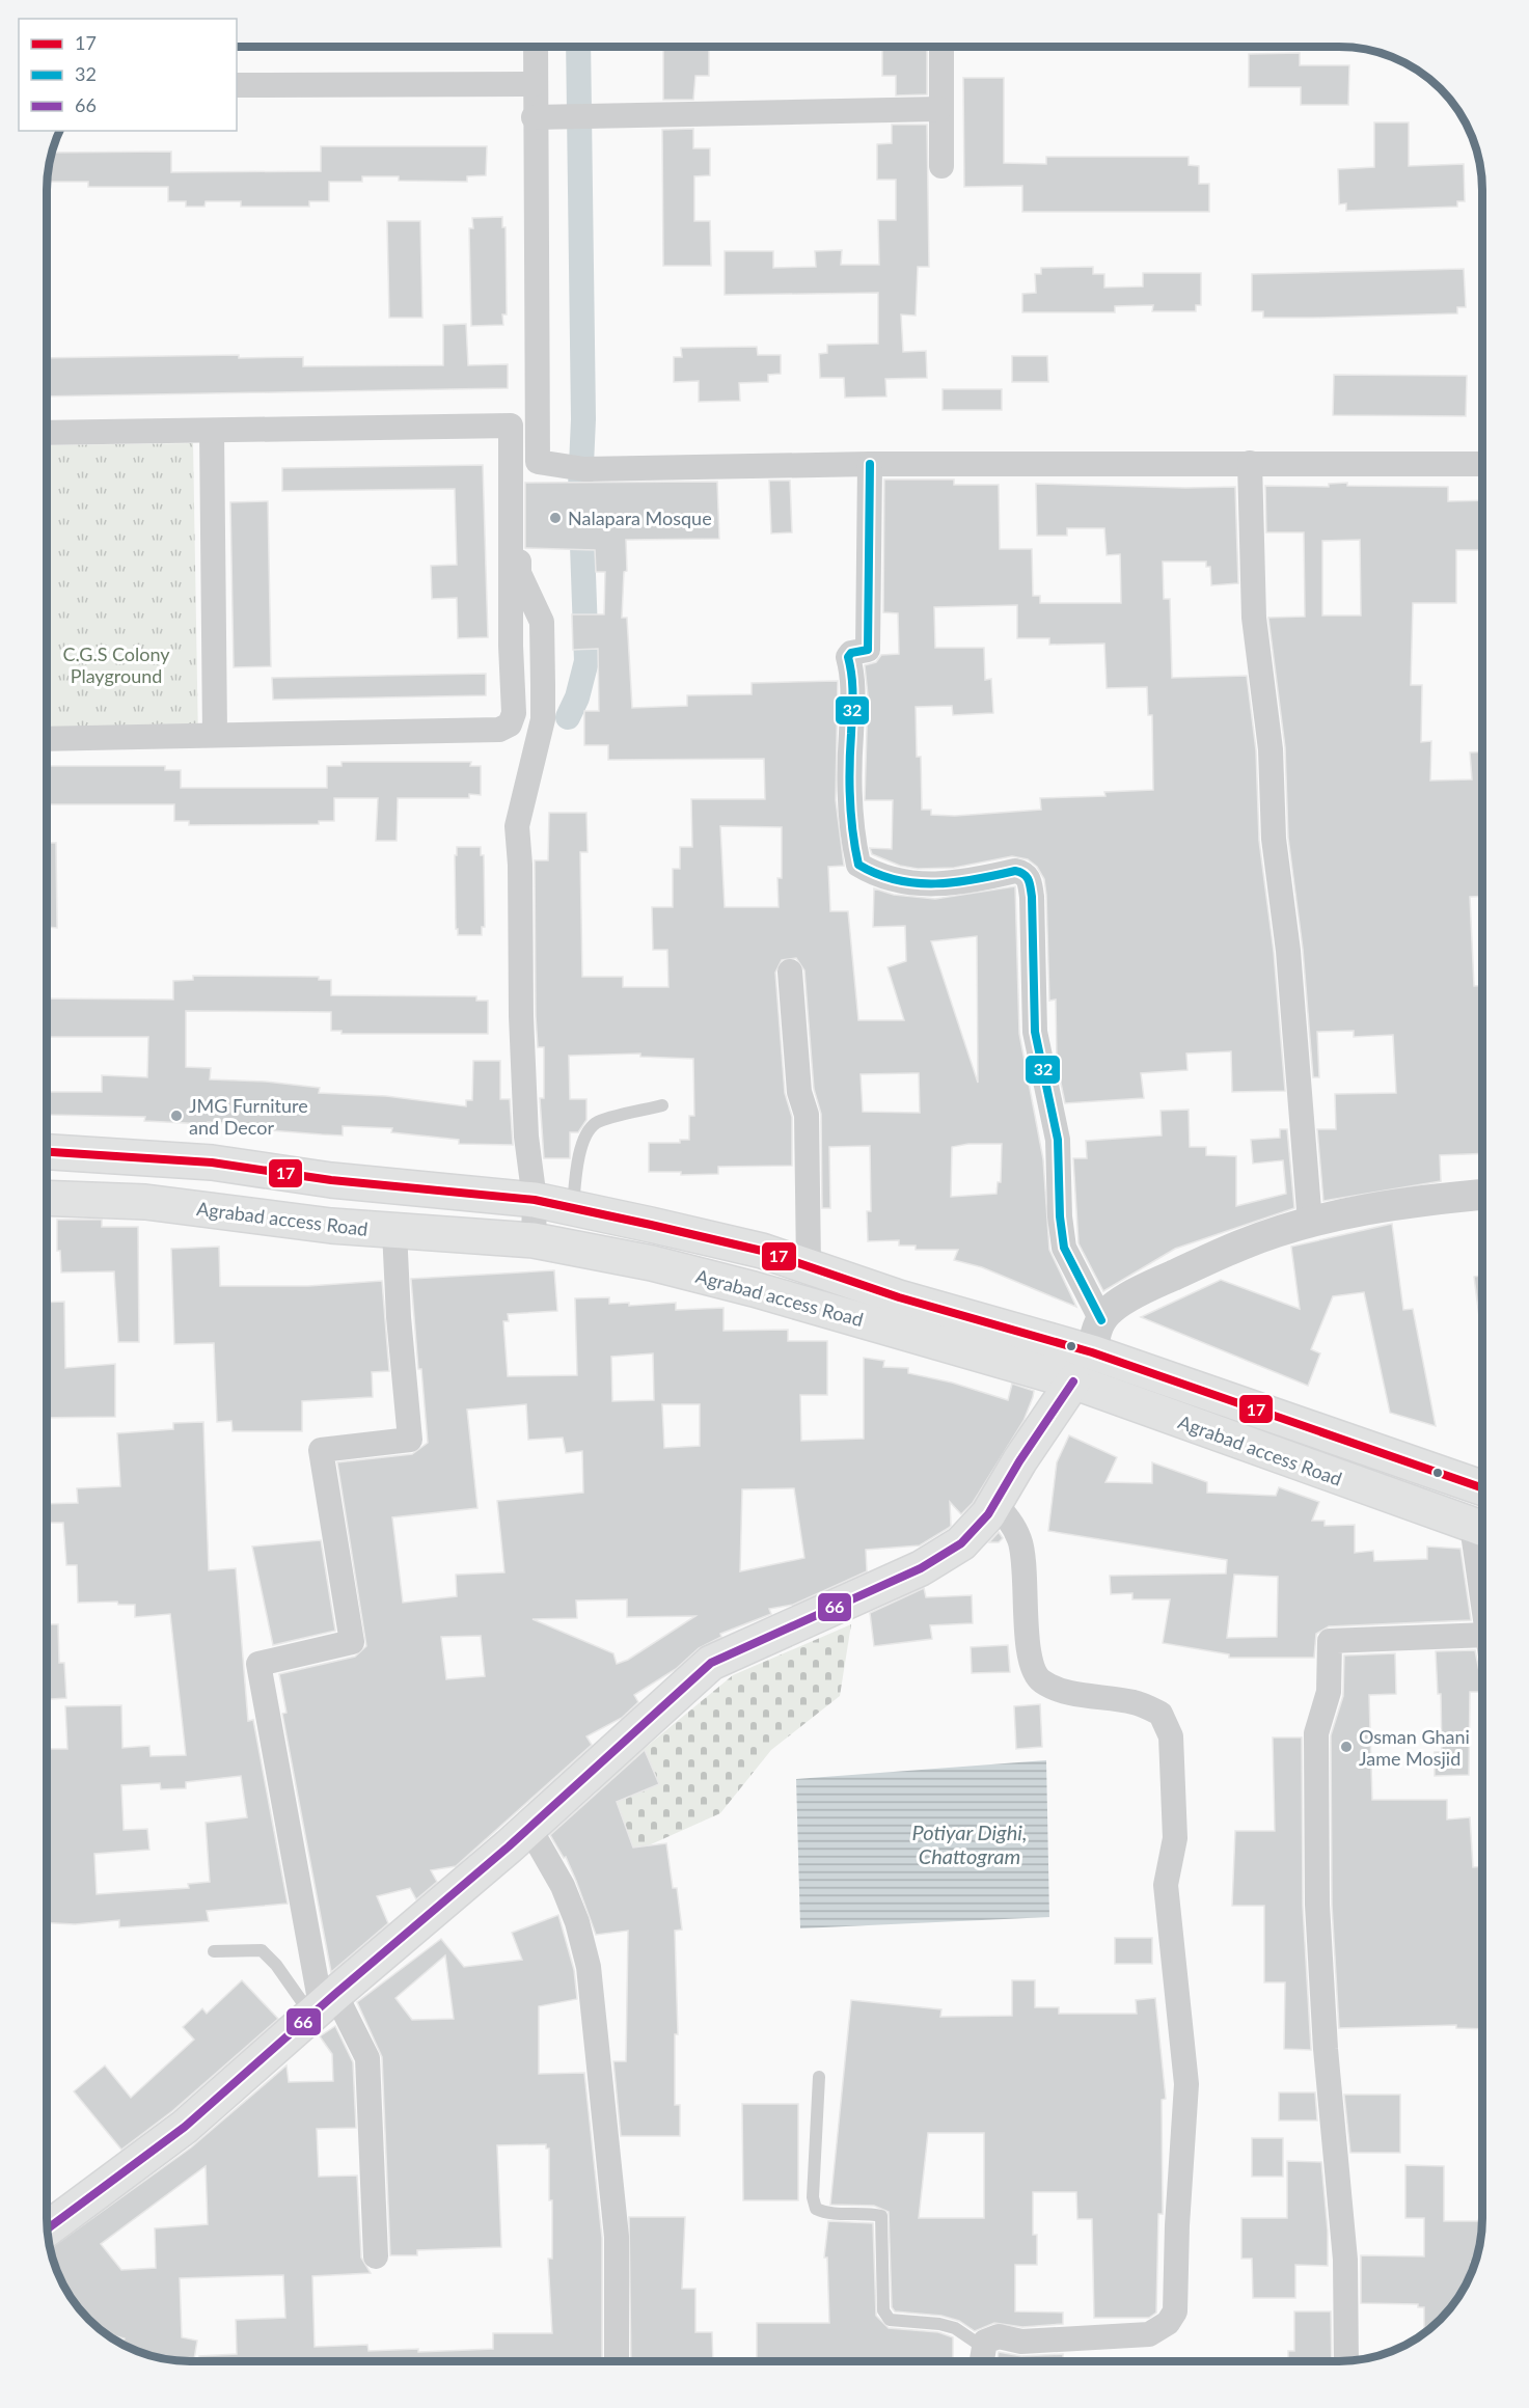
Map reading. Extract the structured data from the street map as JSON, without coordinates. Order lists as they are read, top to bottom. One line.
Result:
{"streets":{"main road":["Agrabad access Road"]},"water":["Potiyar Dighi, Chattogram"],"parks":["C.G.S Colony Playground"],"places":["Nalapara Mosque","JMG Furniture and Decor","Osman Ghani Jame Mosjid"],"lines":["transit line 32","transit line 17","transit line 66"],"legend":["17","32","66"]}
